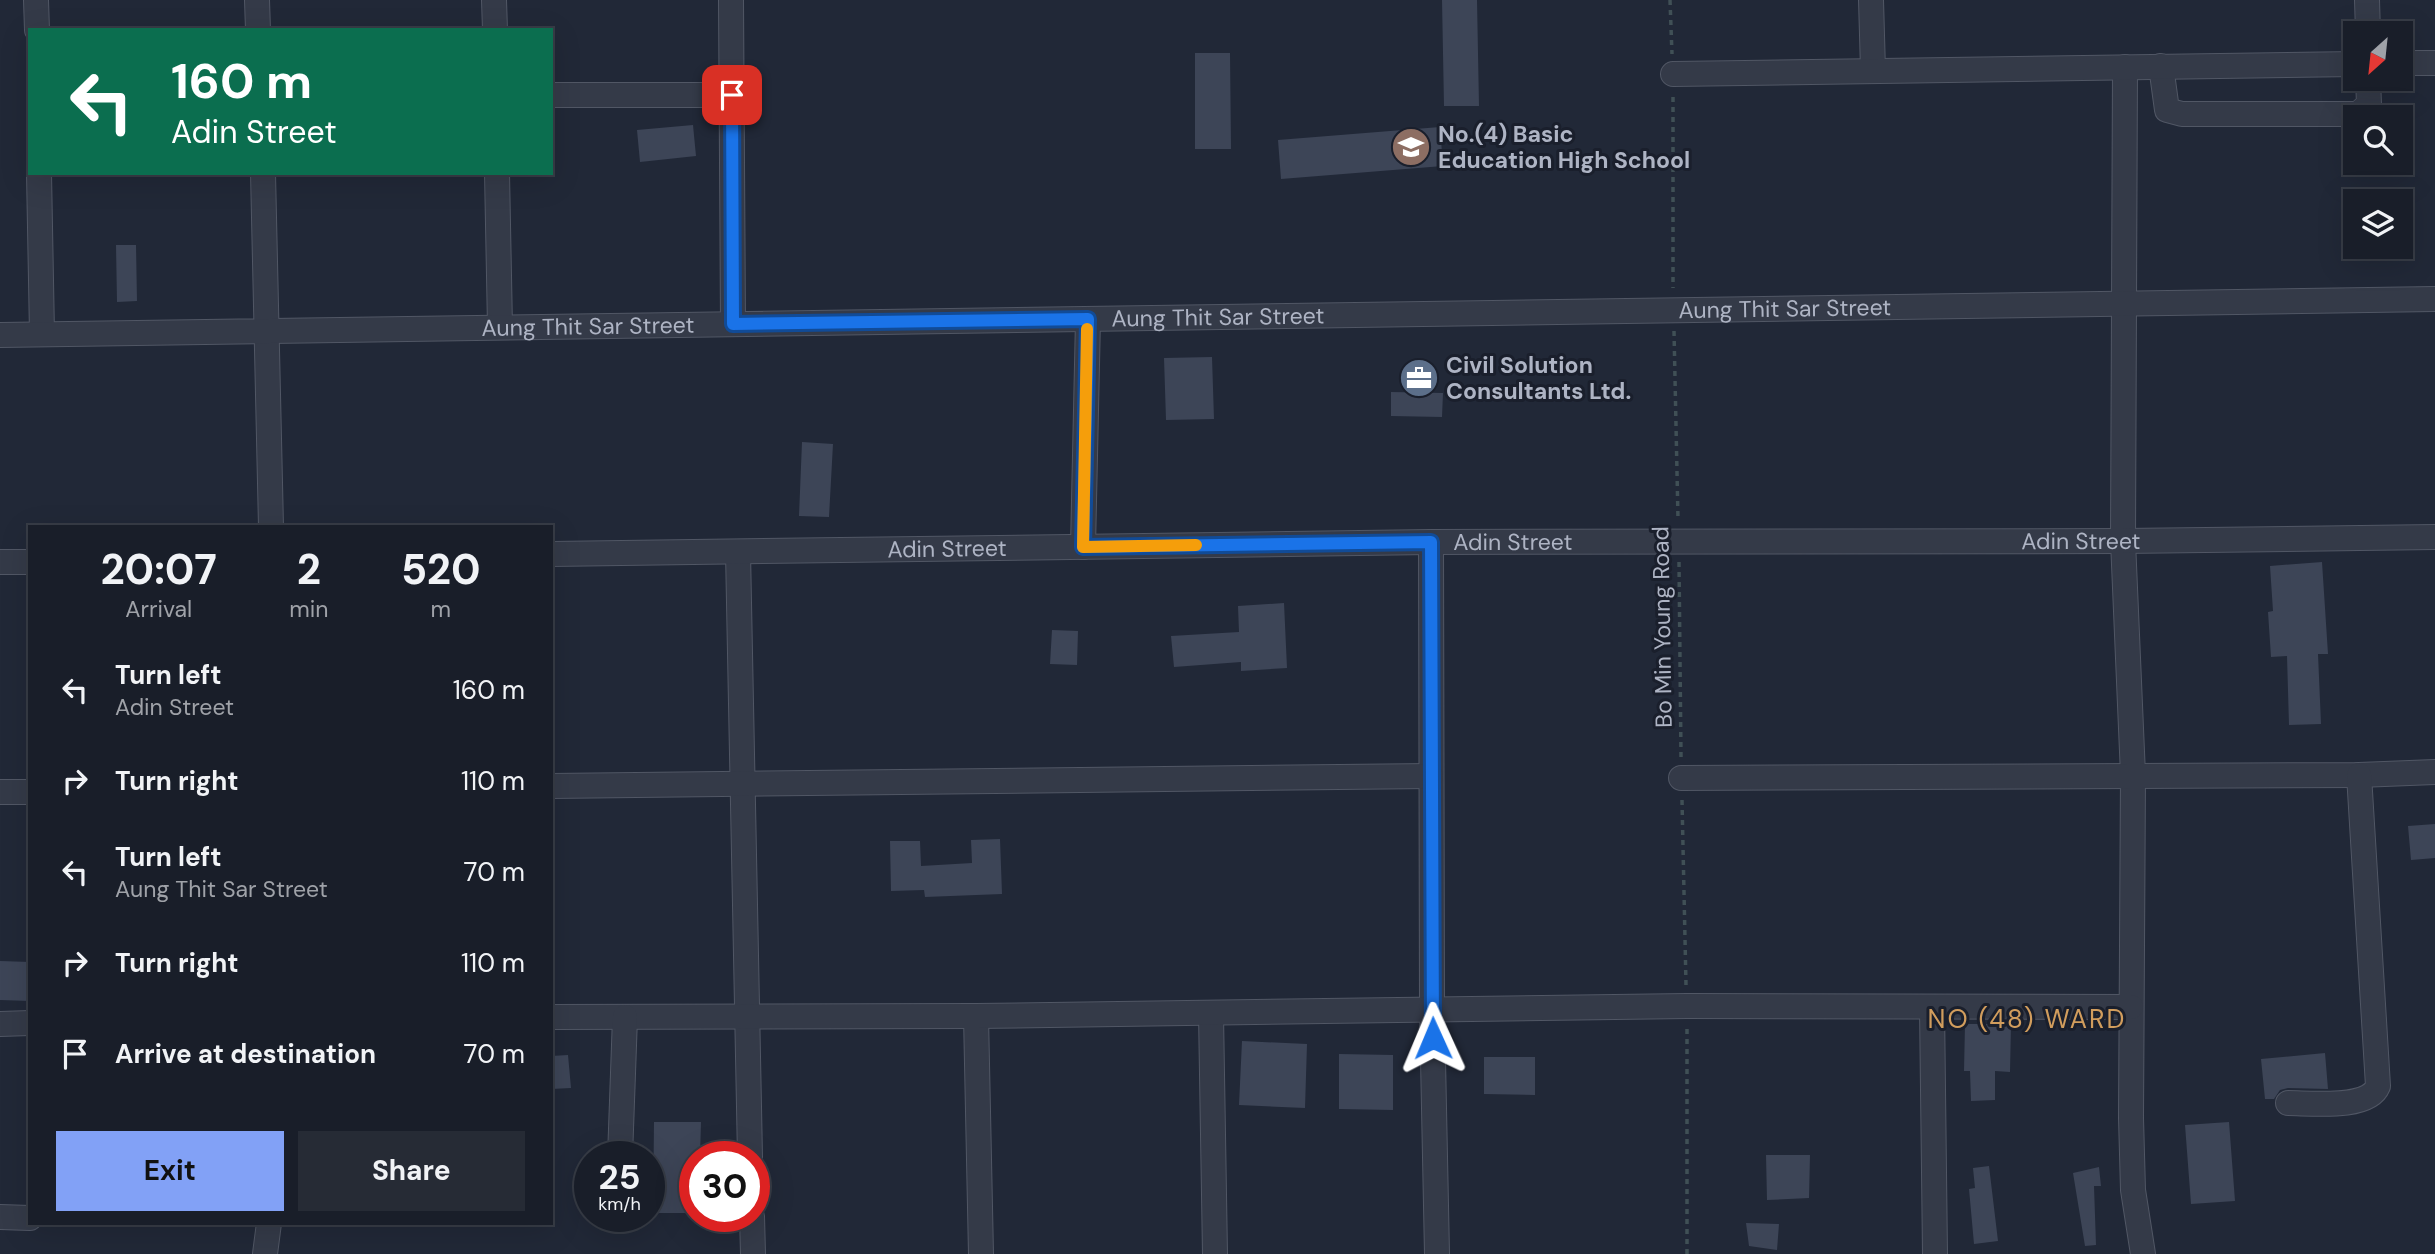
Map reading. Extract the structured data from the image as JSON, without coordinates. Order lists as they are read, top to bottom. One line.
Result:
{"streets":{"street":["Aung Thit Sar Street","Adin Street"],"path":["Bo Min Young Road"]},"crossings":[["Aung Thit Sar Street","Bo Min Young Road"],["Adin Street","Bo Min Young Road"]],"districts":["NO (48) WARD"],"places":{"school or university":["No.(4) Basic Education High School"],"office":["Civil Solution Consultants Ltd."]},"north":"bottom left","page":{"turn":["160 m","Adin Street"],"eta":["20:07","Arrival","2","min","520","m"],"list":[{"name":"Turn left","note":"Adin Street","value":"160 m"},{"name":"Turn right","value":"110 m"},{"name":"Turn left","note":"Aung Thit Sar Street","value":"70 m"},{"name":"Turn right","value":"110 m"},{"name":"Arrive at destination","value":"70 m"}],"buttons":["Exit","Share"],"speed":"25 km/h","limit":"30"}}
